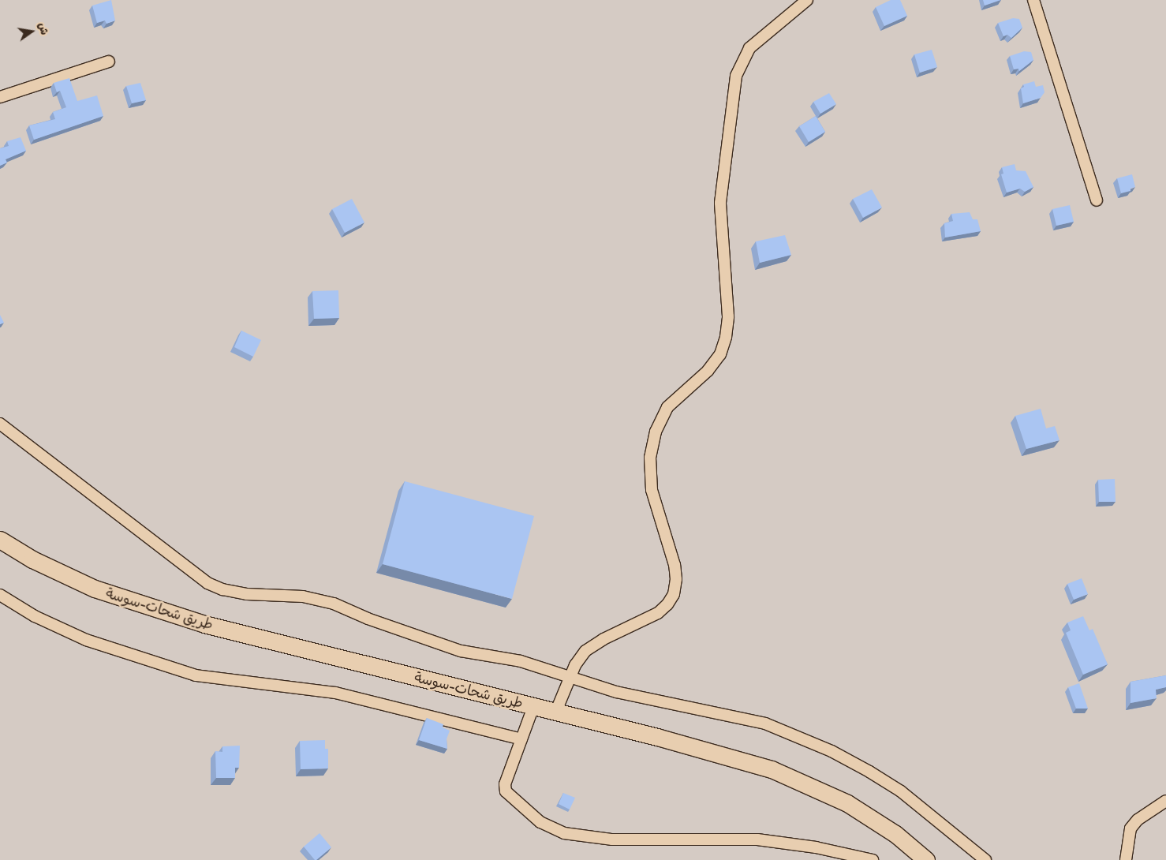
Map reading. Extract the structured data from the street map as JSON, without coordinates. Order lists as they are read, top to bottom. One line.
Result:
{"streets":{"main road":["طريق شحات-سوسة"]},"north":"right"}
